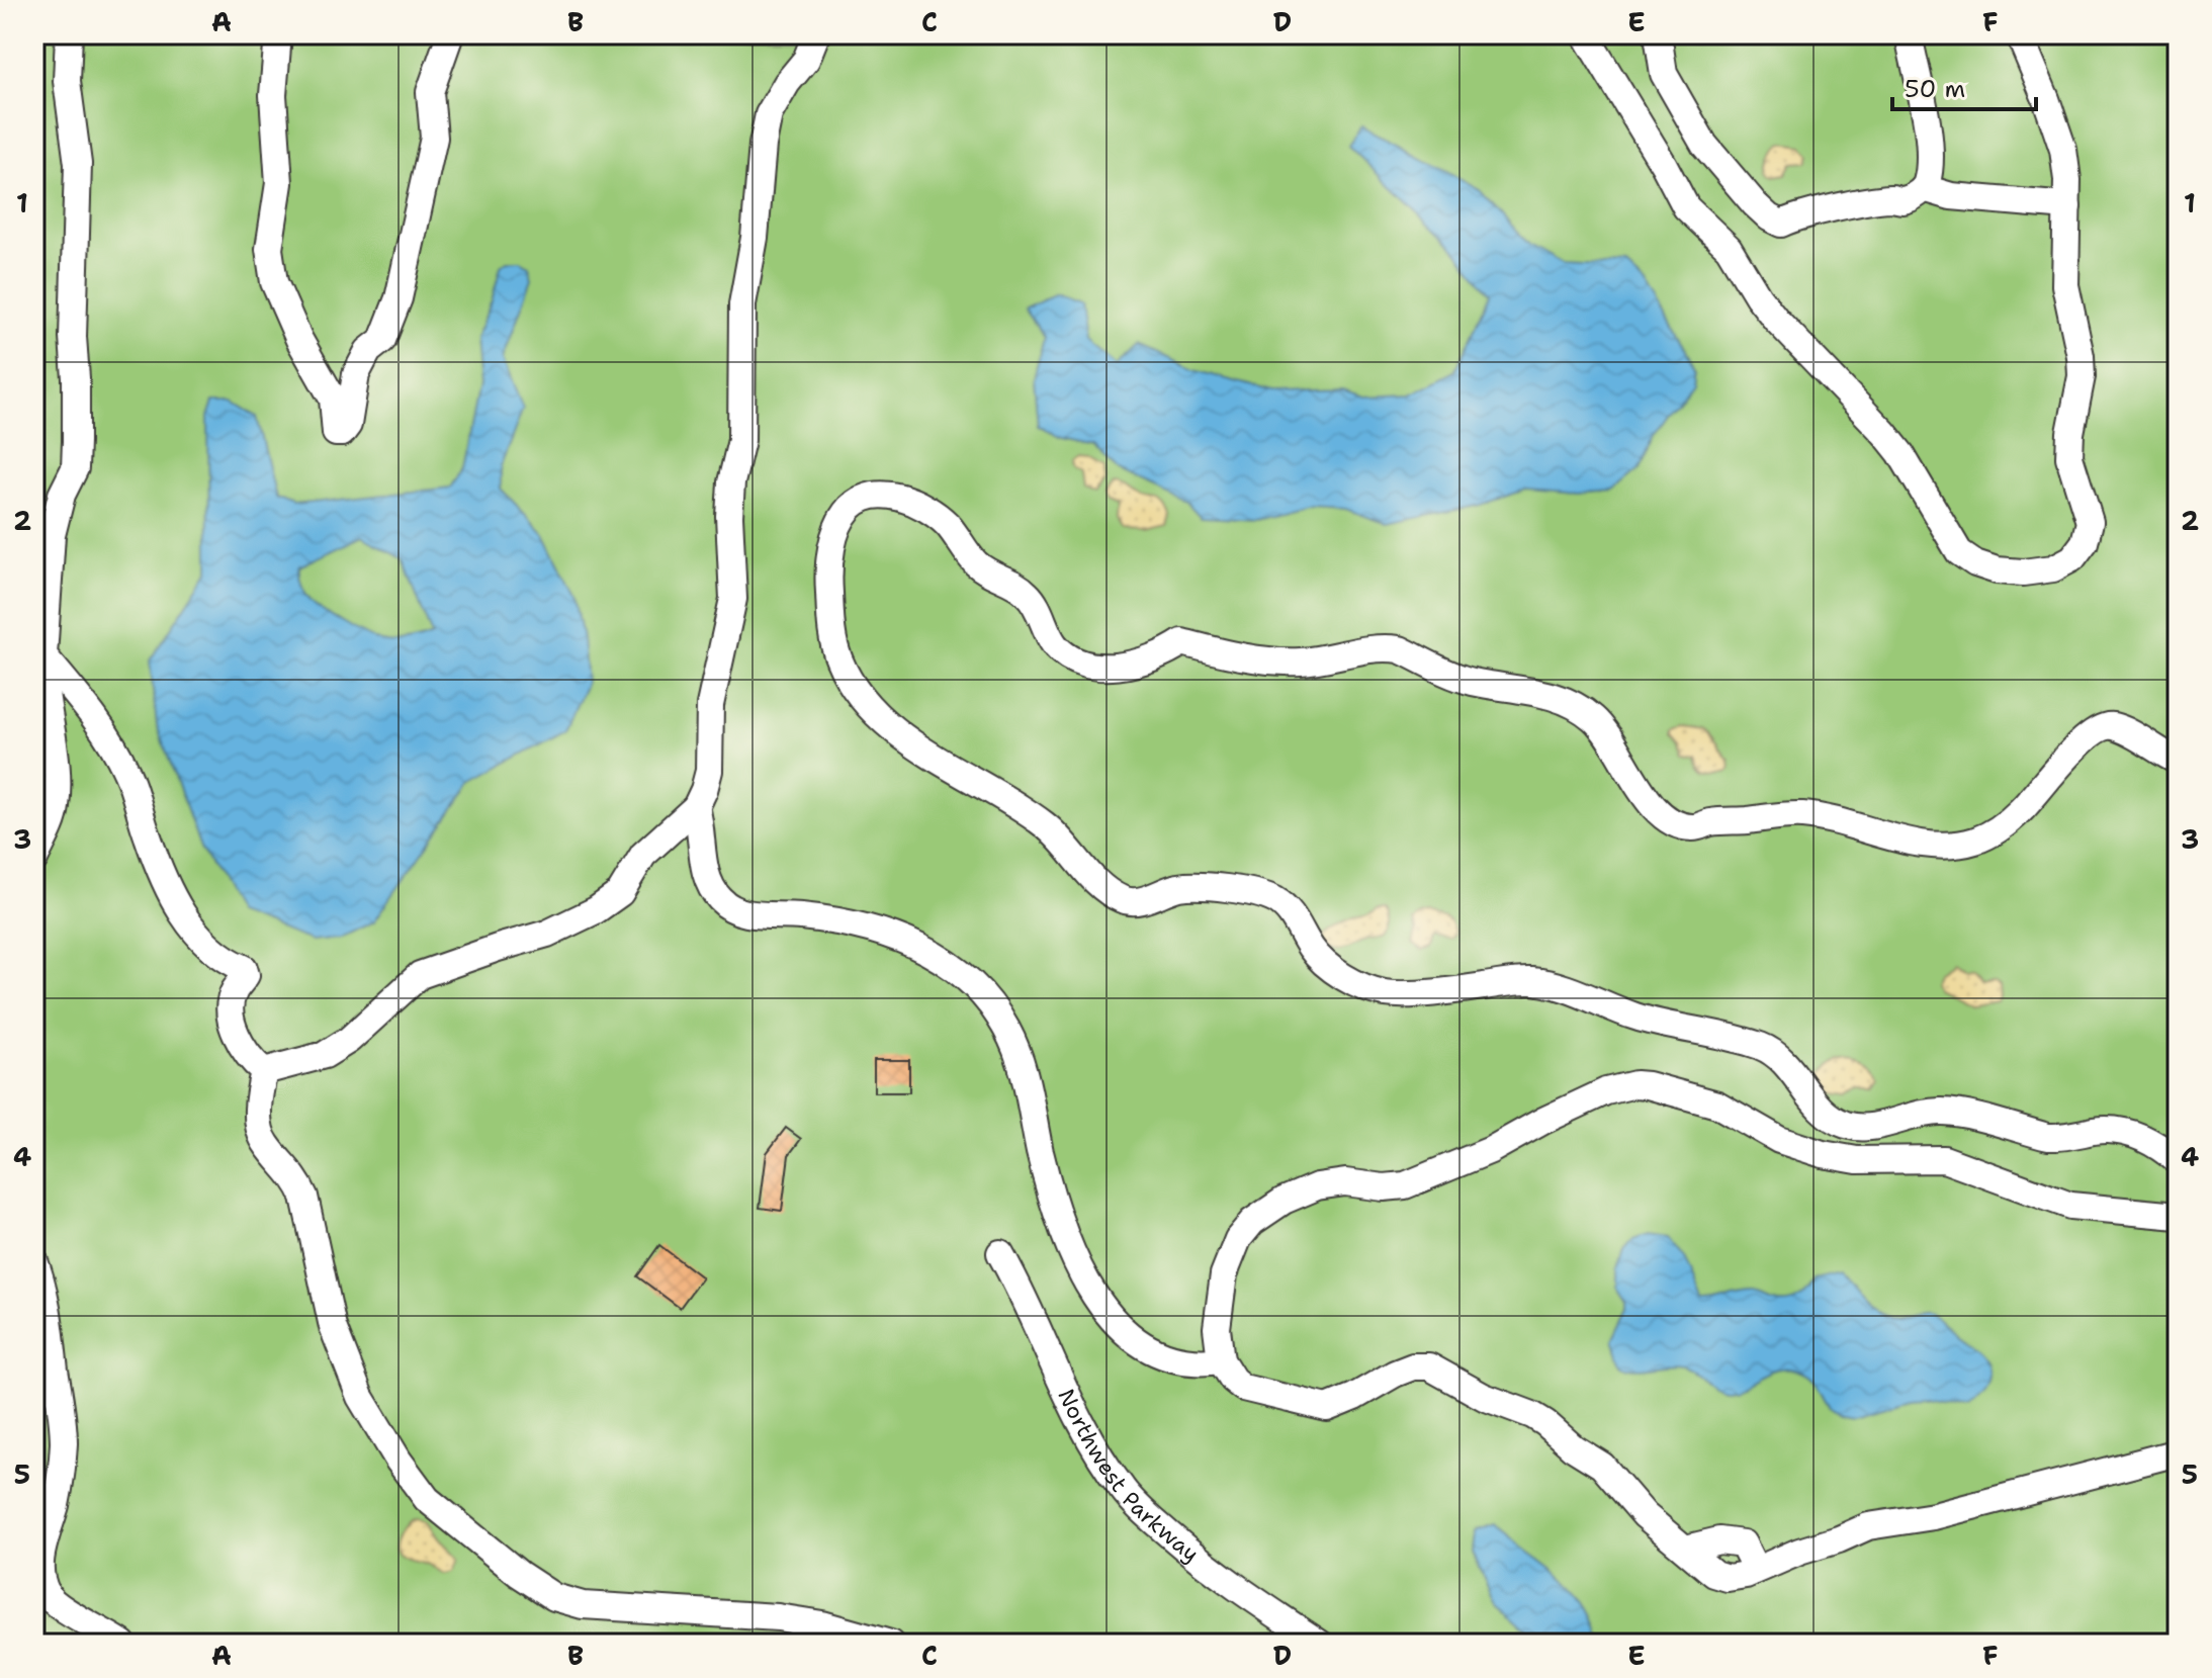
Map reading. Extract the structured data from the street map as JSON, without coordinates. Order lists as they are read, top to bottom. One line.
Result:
{"streets":{"lane":["Northwest Parkway"]},"scale_bar":"50 m","grid":{"columns":["A","B","C","D","E","F"],"rows":["1","2","3","4","5"]}}
